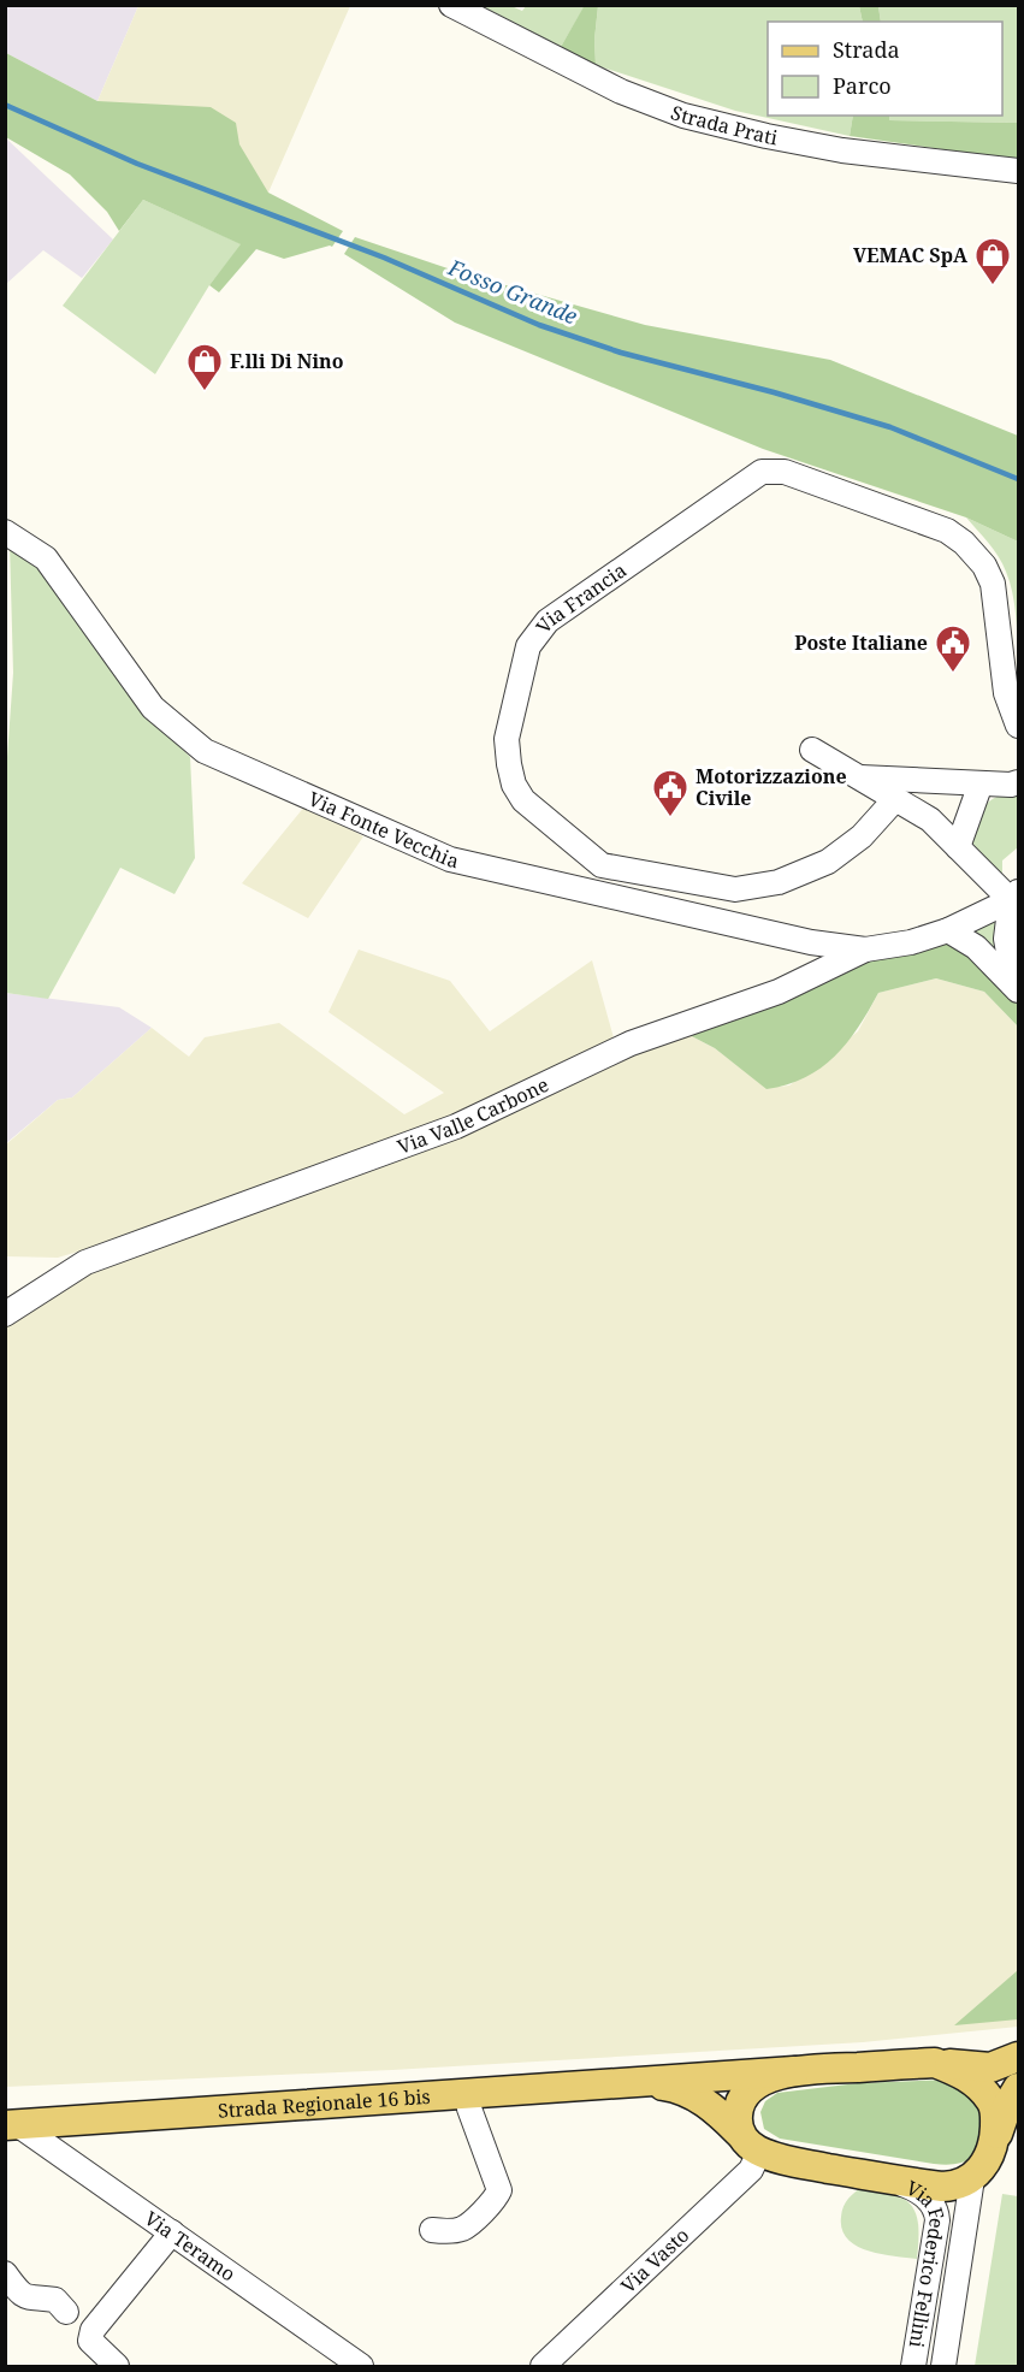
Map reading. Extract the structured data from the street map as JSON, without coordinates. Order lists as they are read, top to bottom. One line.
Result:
{"streets":{"main road":["Strada Regionale 16 bis"],"street":["Strada Prati","Via Francia","Via Fonte Vecchia","Via Valle Carbone","Via Teramo","Via Vasto","Via Federico Fellini"]},"crossings":[["Via Fonte Vecchia","Via Valle Carbone"],["Strada Regionale 16 bis","Via Teramo"],["Strada Regionale 16 bis","Via Vasto"]],"water":["Fosso Grande"],"places":{"shop":["VEMAC SpA","F.lli Di Nino"],"public building":["Poste Italiane","Motorizzazione Civile"]},"legend":["Strada","Parco"]}
